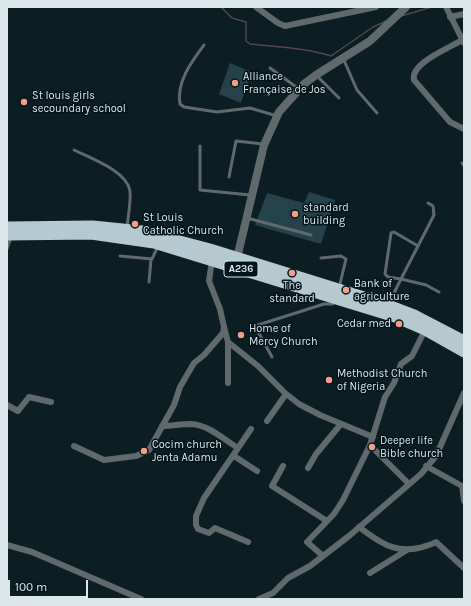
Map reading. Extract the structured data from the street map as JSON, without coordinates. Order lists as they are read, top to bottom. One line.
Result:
{"streets":{"highway":["A236"]},"places":["Alliance Française de Jos","St louis girls secoundary school","standard building","St Louis Catholic Church","The standard","Bank of agriculture","Cedar med","Home of Mercy Church","Methodist Church of Nigeria","Deeper life Bible church","Cocim church Jenta Adamu"],"scale_bar":"100 m"}
